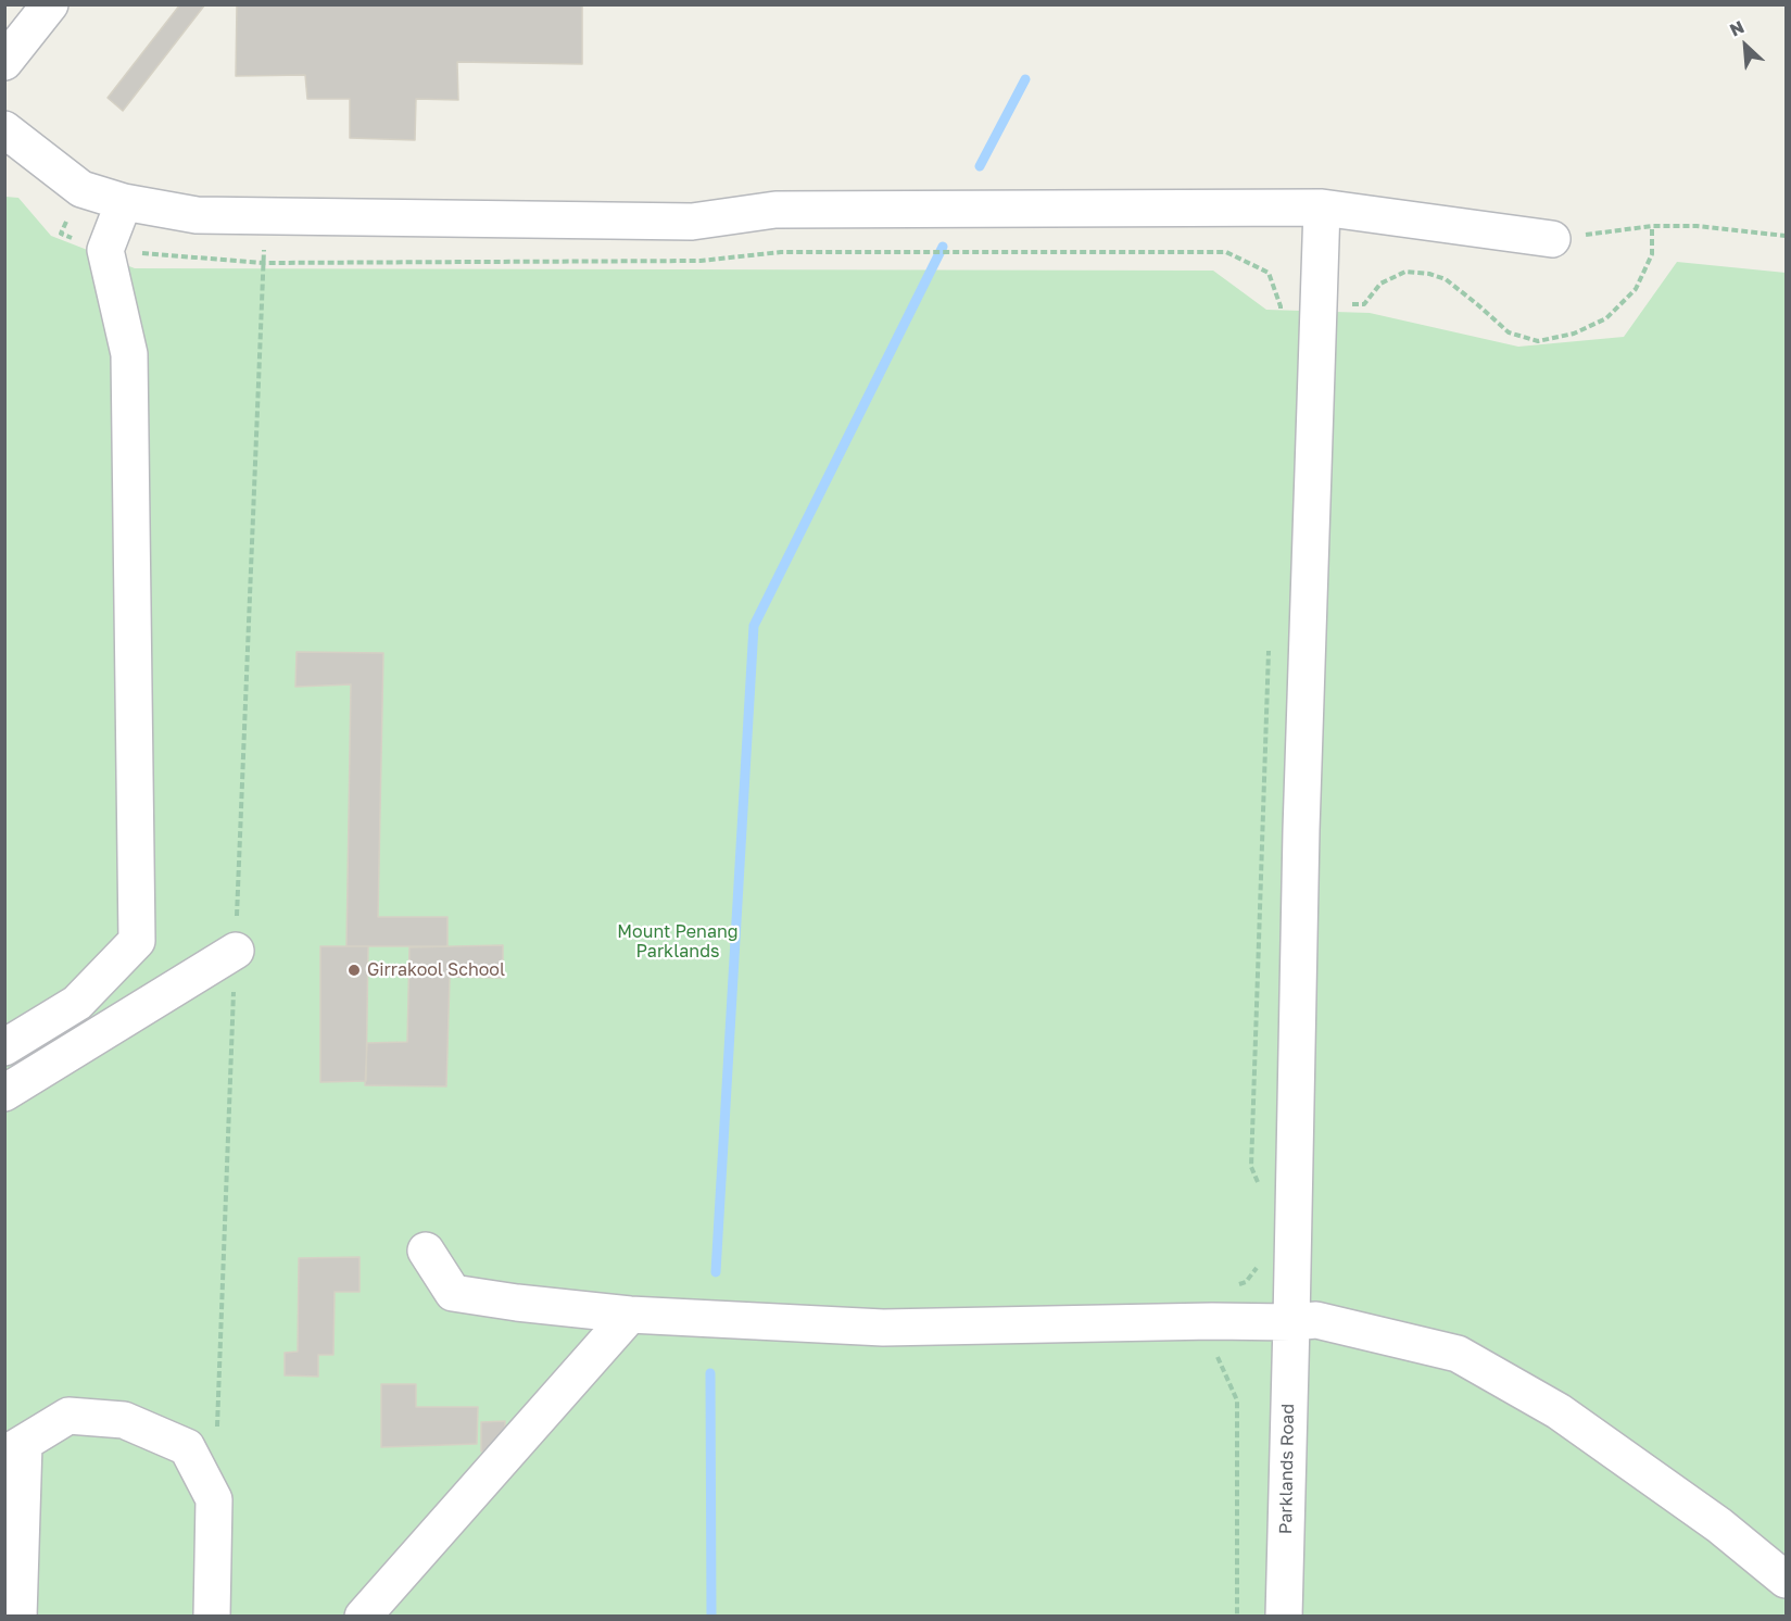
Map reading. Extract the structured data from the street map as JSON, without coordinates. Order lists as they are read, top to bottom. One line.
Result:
{"streets":{"street":["Parklands Road"]},"parks":["Mount Penang Parklands"],"places":["Girrakool School"],"north":"top left"}
